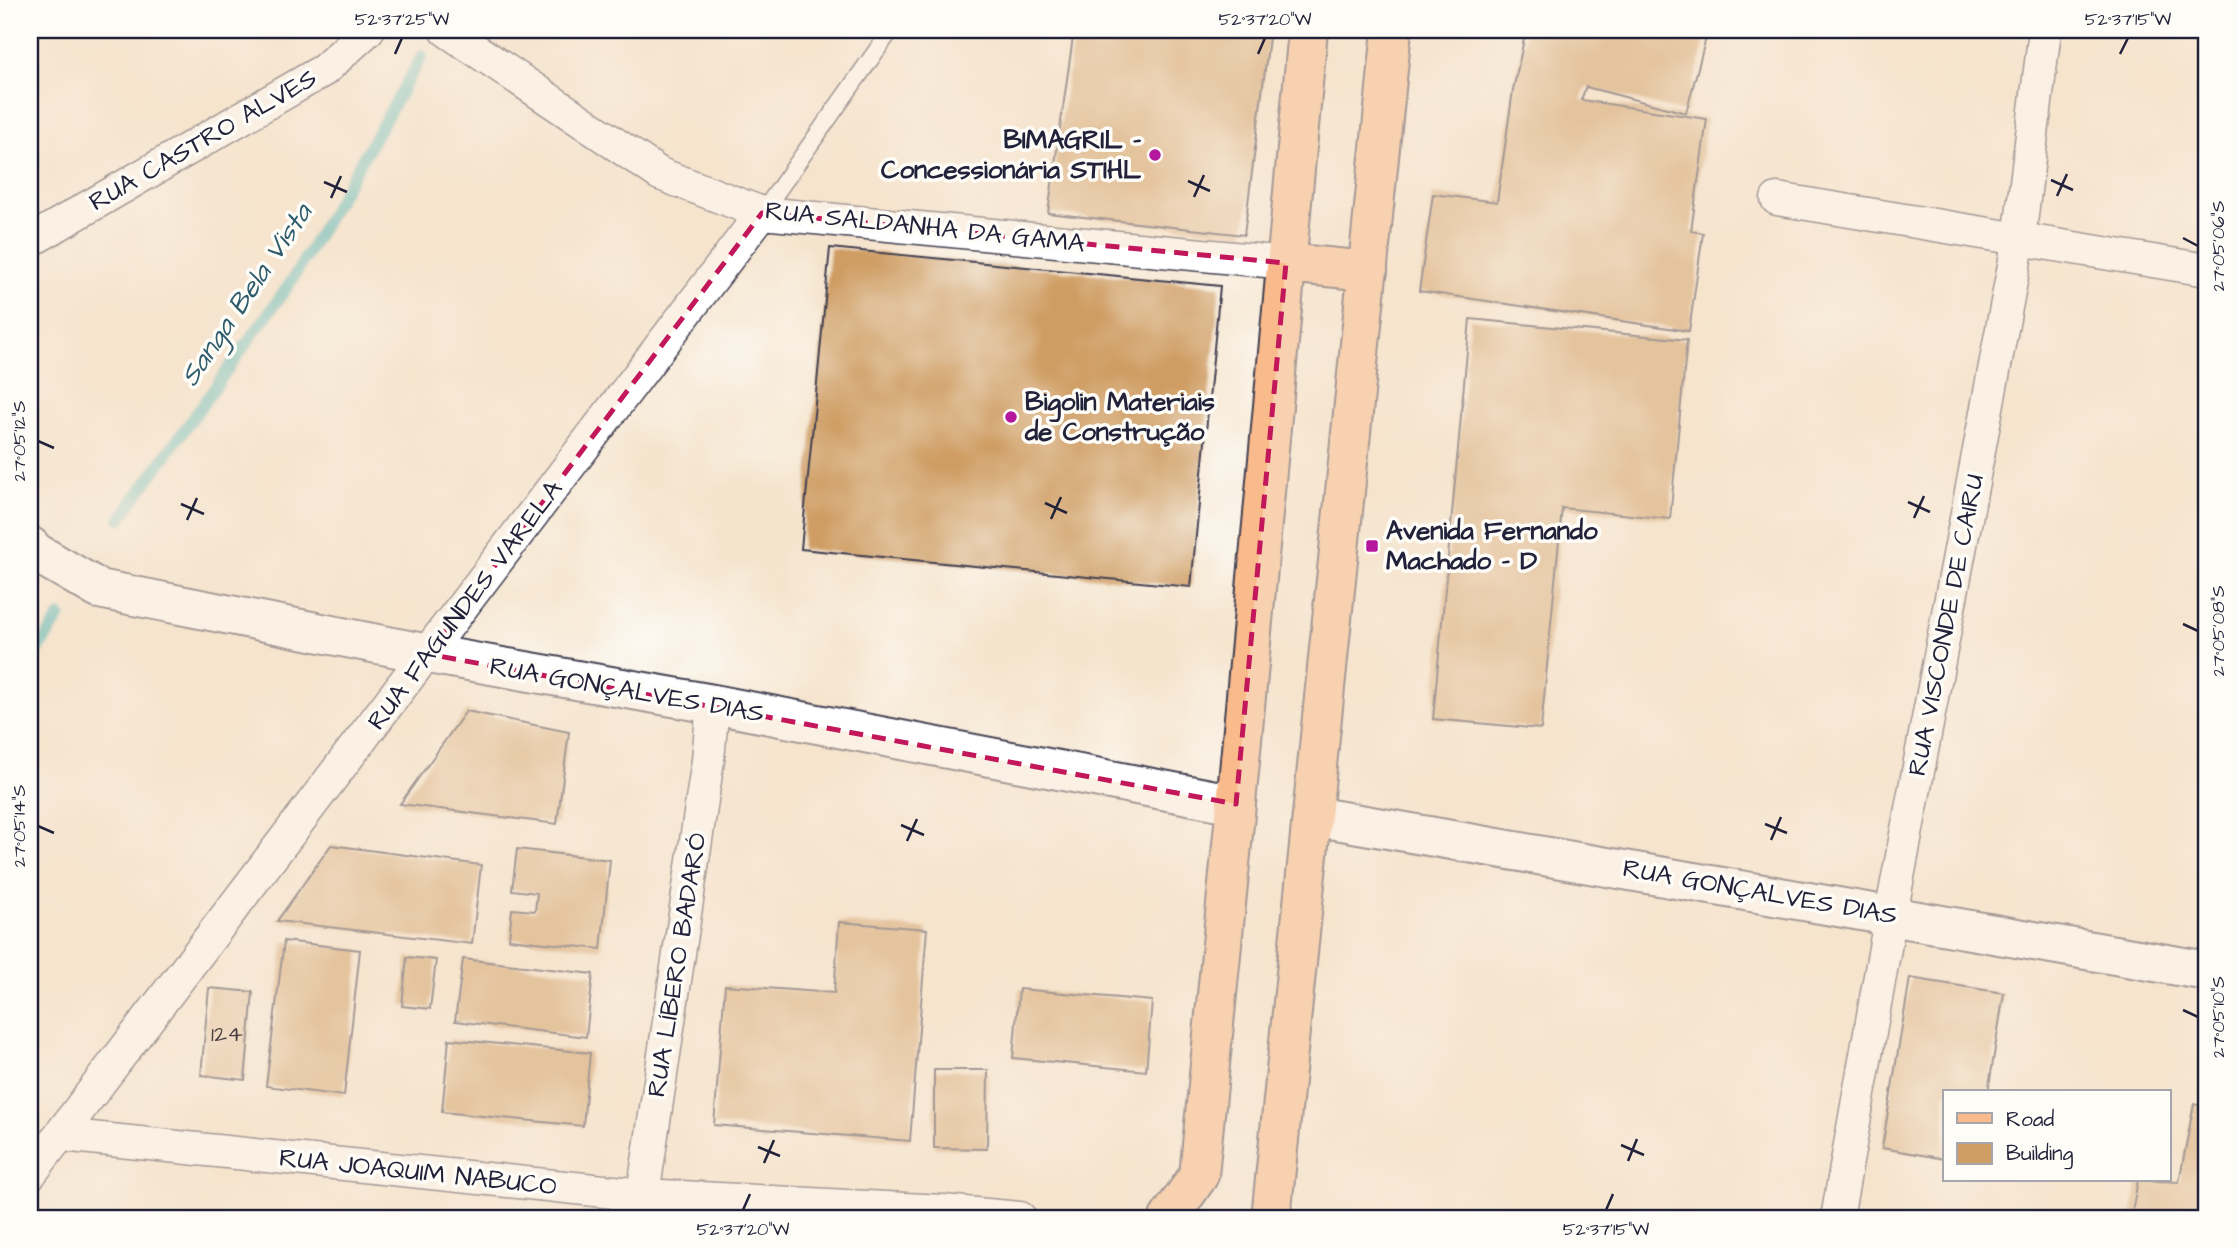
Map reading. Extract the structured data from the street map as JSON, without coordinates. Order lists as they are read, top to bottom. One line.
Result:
{"streets":{"street":["RUA CASTRO ALVES","RUA SALDANHA DA GAMA","RUA FAGUNDES VARELA","RUA VISCONDE DE CAIRU","RUA GONÇALVES DIAS","RUA LÍBERO BADARÓ","RUA JOAQUIM NABUCO"]},"crossings":[["RUA SALDANHA DA GAMA","RUA FAGUNDES VARELA"],["RUA FAGUNDES VARELA","RUA GONÇALVES DIAS"],["RUA FAGUNDES VARELA","RUA JOAQUIM NABUCO"],["RUA VISCONDE DE CAIRU","RUA GONÇALVES DIAS"],["RUA GONÇALVES DIAS","RUA LÍBERO BADARÓ"],["RUA LÍBERO BADARÓ","RUA JOAQUIM NABUCO"]],"water":["Sanga Bela Vista"],"places":{"other":["BIMAGRIL - Concessionária STIHL","Bigolin Materiais de Construção"],"transit":["Avenida Fernando Machado - D"]},"house_numbers":["124"],"legend":["Road","Building"],"coordinates":["52°37'25\"W","52°37'20\"W","52°37'15\"W","27°05'06\"S","27°05'12\"S","27°05'08\"S","27°05'14\"S","27°05'10\"S"]}
